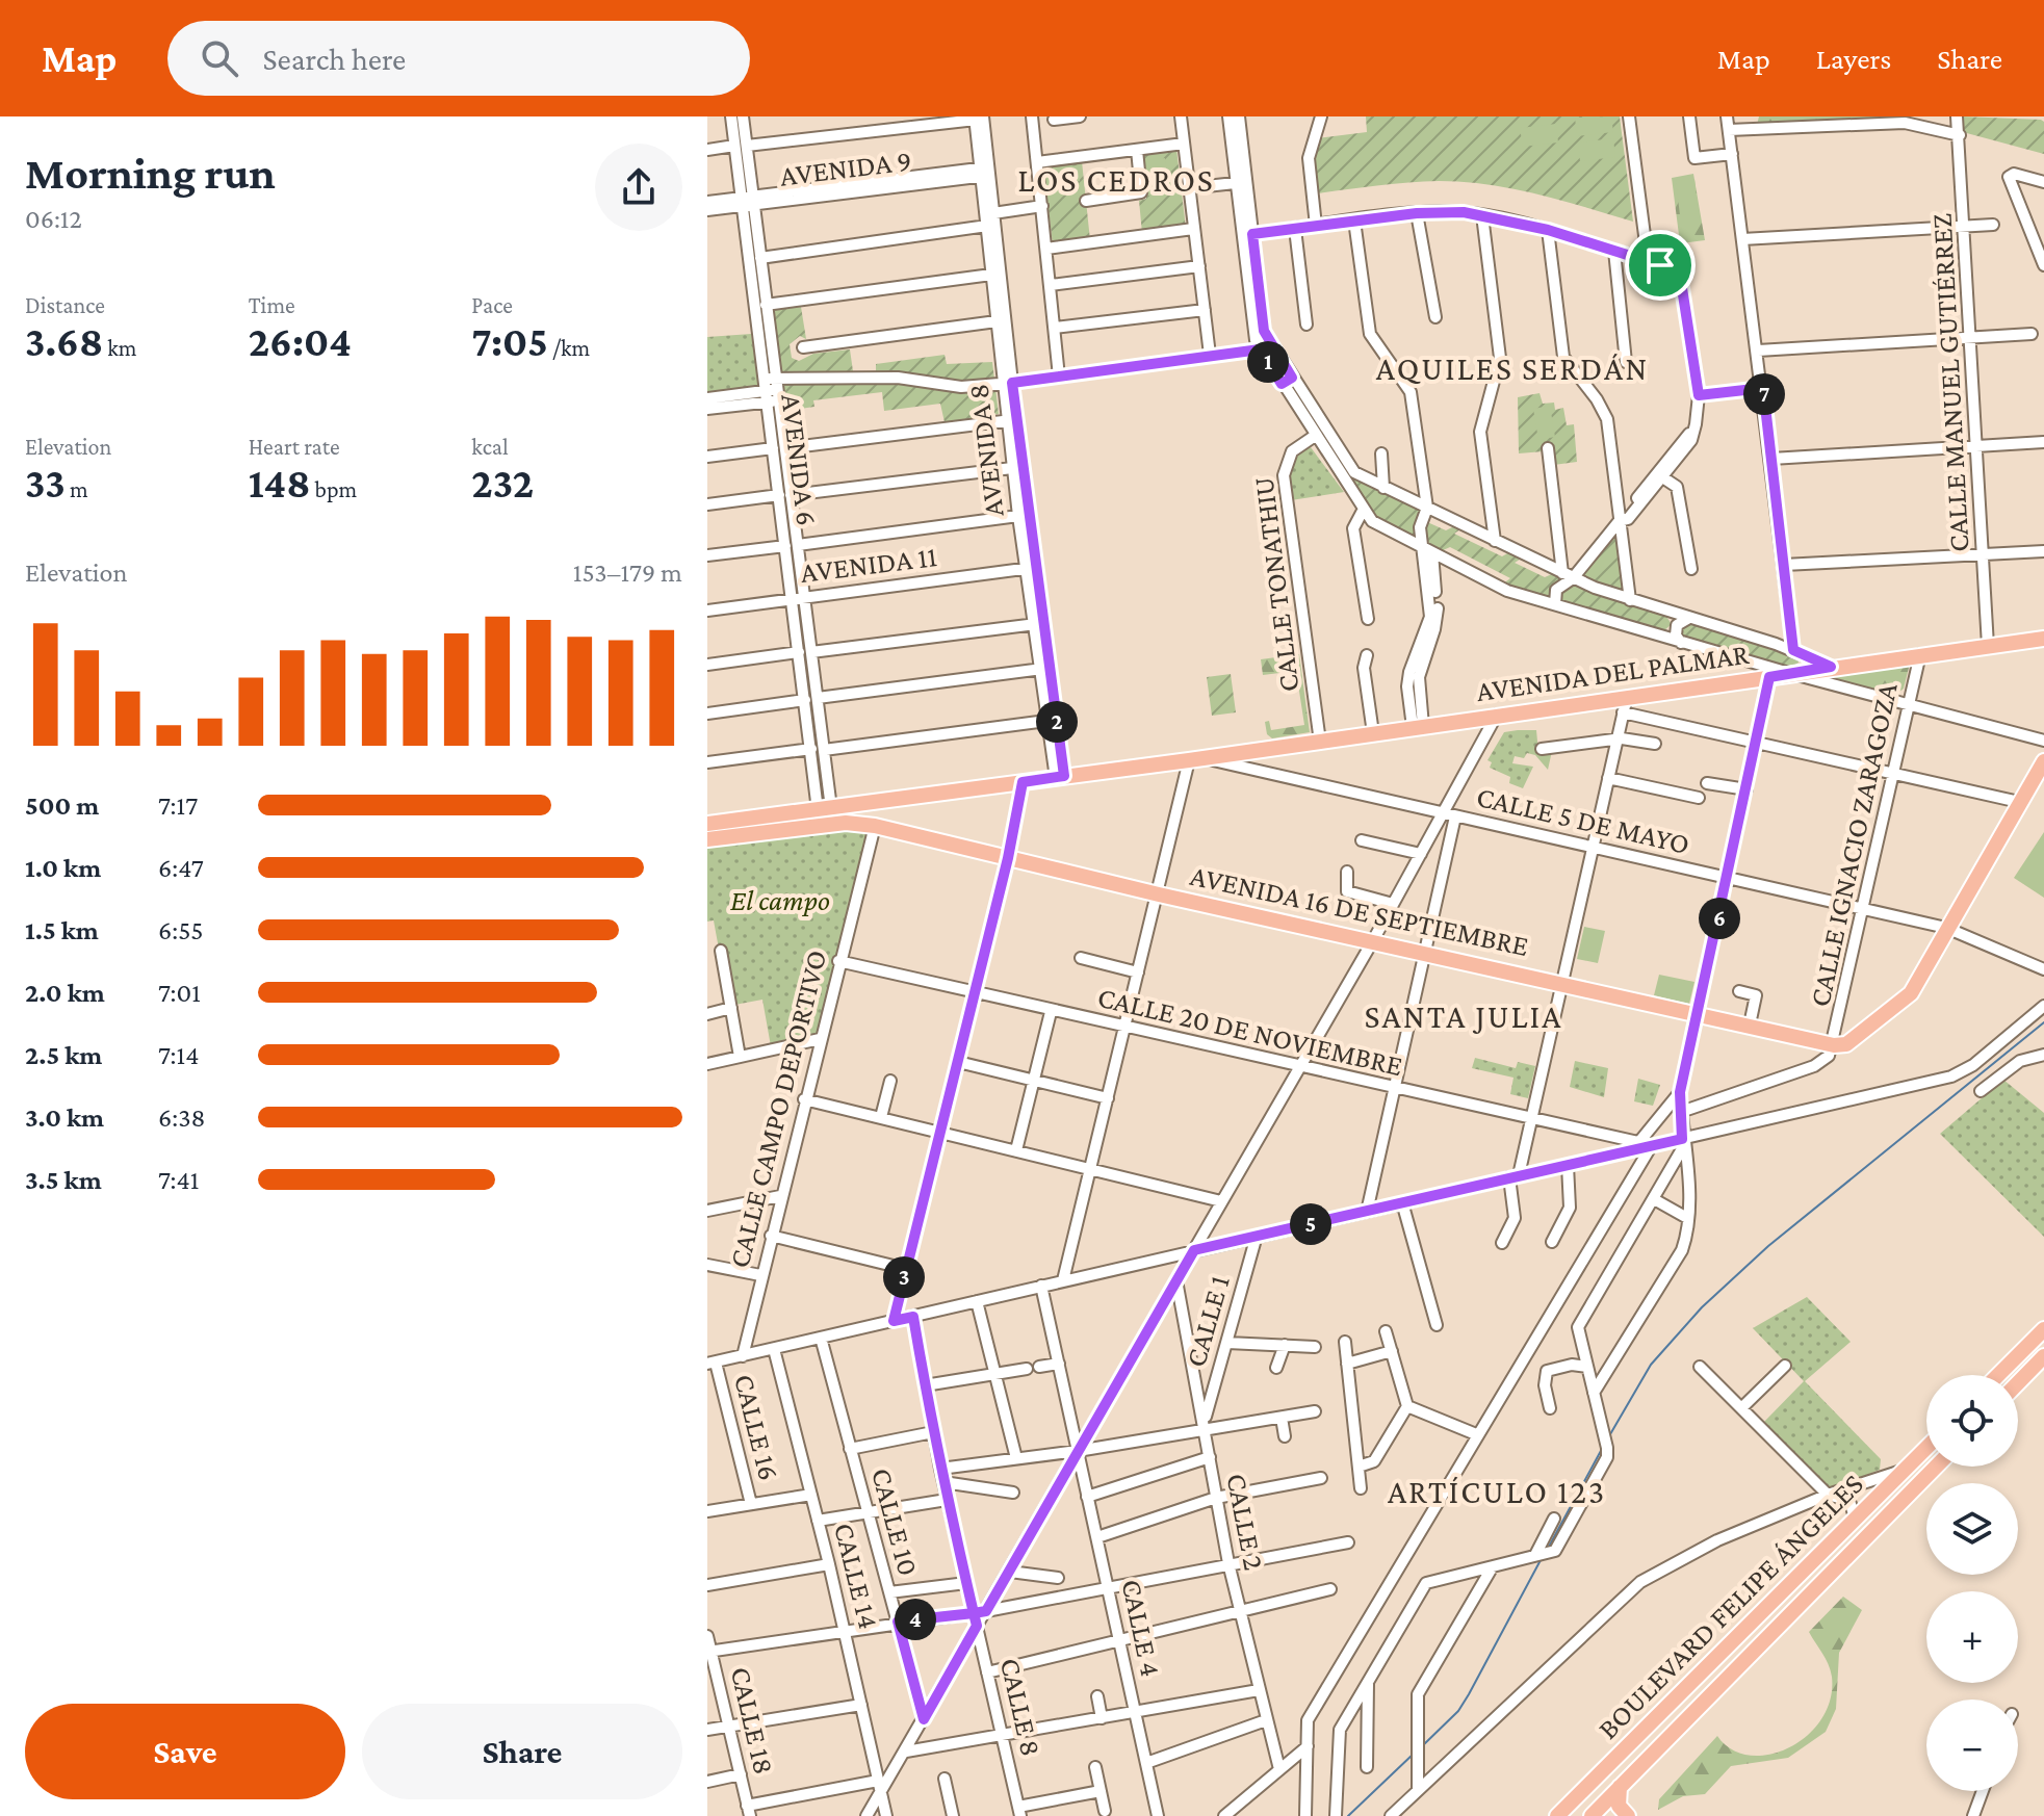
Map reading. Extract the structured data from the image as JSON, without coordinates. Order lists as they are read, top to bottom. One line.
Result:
{"streets":{"main road":["AVENIDA DEL PALMAR","AVENIDA 16 DE SEPTIEMBRE","BOULEVARD FELIPE ÁNGELES"],"street":["AVENIDA 9","CALLE MANUEL GUTIÉRREZ","AVENIDA 8","AVENIDA 6","AVENIDA 11","CALLE TONATHIU","CALLE 5 DE MAYO","CALLE IGNACIO ZARAGOZA","CALLE 20 DE NOVIEMBRE","CALLE CAMPO DEPORTIVO","CALLE 1","CALLE 16","CALLE 10","CALLE 2","CALLE 14","CALLE 4","CALLE 8","CALLE 18"]},"crossings":[["AVENIDA 9","AVENIDA 8"],["AVENIDA 9","AVENIDA 6"],["CALLE MANUEL GUTIÉRREZ","AVENIDA DEL PALMAR"],["AVENIDA 8","AVENIDA 11"],["AVENIDA 8","AVENIDA DEL PALMAR"],["AVENIDA 6","AVENIDA 11"],["AVENIDA 6","AVENIDA DEL PALMAR"],["CALLE TONATHIU","AVENIDA DEL PALMAR"],["AVENIDA DEL PALMAR","CALLE 5 DE MAYO"],["AVENIDA DEL PALMAR","CALLE IGNACIO ZARAGOZA"],["CALLE 5 DE MAYO","CALLE IGNACIO ZARAGOZA"],["CALLE IGNACIO ZARAGOZA","AVENIDA 16 DE SEPTIEMBRE"],["AVENIDA 16 DE SEPTIEMBRE","CALLE CAMPO DEPORTIVO"],["CALLE 20 DE NOVIEMBRE","CALLE CAMPO DEPORTIVO"],["CALLE 1","CALLE 2"]],"districts":["LOS CEDROS","AQUILES SERDÁN","SANTA JULIA","ARTÍCULO 123"],"parks":["El campo"],"page":{"header":"Map","search":"Search here","nav":["Map","Layers","Share"],"heading":["Morning run","06:12"],"stats":[["Distance","3.68 km"],["Time","26:04"],["Pace","7:05 /km"],["Elevation","33 m"],["Heart rate","148 bpm"],["kcal","232"]],"pins":["1","7","2","6","5","3","4"],"chart":["Elevation","153–179 m"],"list":[{"name":"500 m","note":"7:17"},{"name":"1.0 km","note":"6:47"},{"name":"1.5 km","note":"6:55"},{"name":"2.0 km","note":"7:01"},{"name":"2.5 km","note":"7:14"},{"name":"3.0 km","note":"6:38"},{"name":"3.5 km","note":"7:41"}],"map_buttons":["+","−"],"buttons":["Save","Share"]}}
